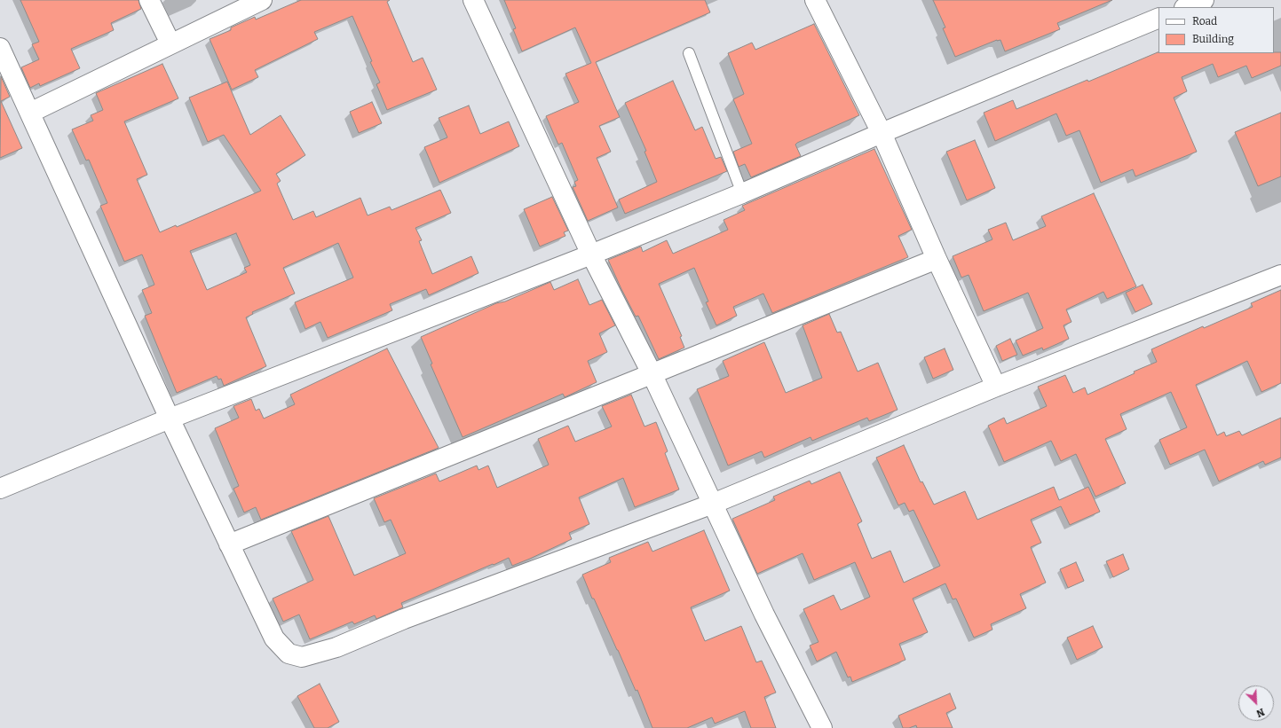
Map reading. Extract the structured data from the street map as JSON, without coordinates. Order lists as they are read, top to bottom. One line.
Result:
{"legend":["Road","Building"],"north":"bottom right"}
